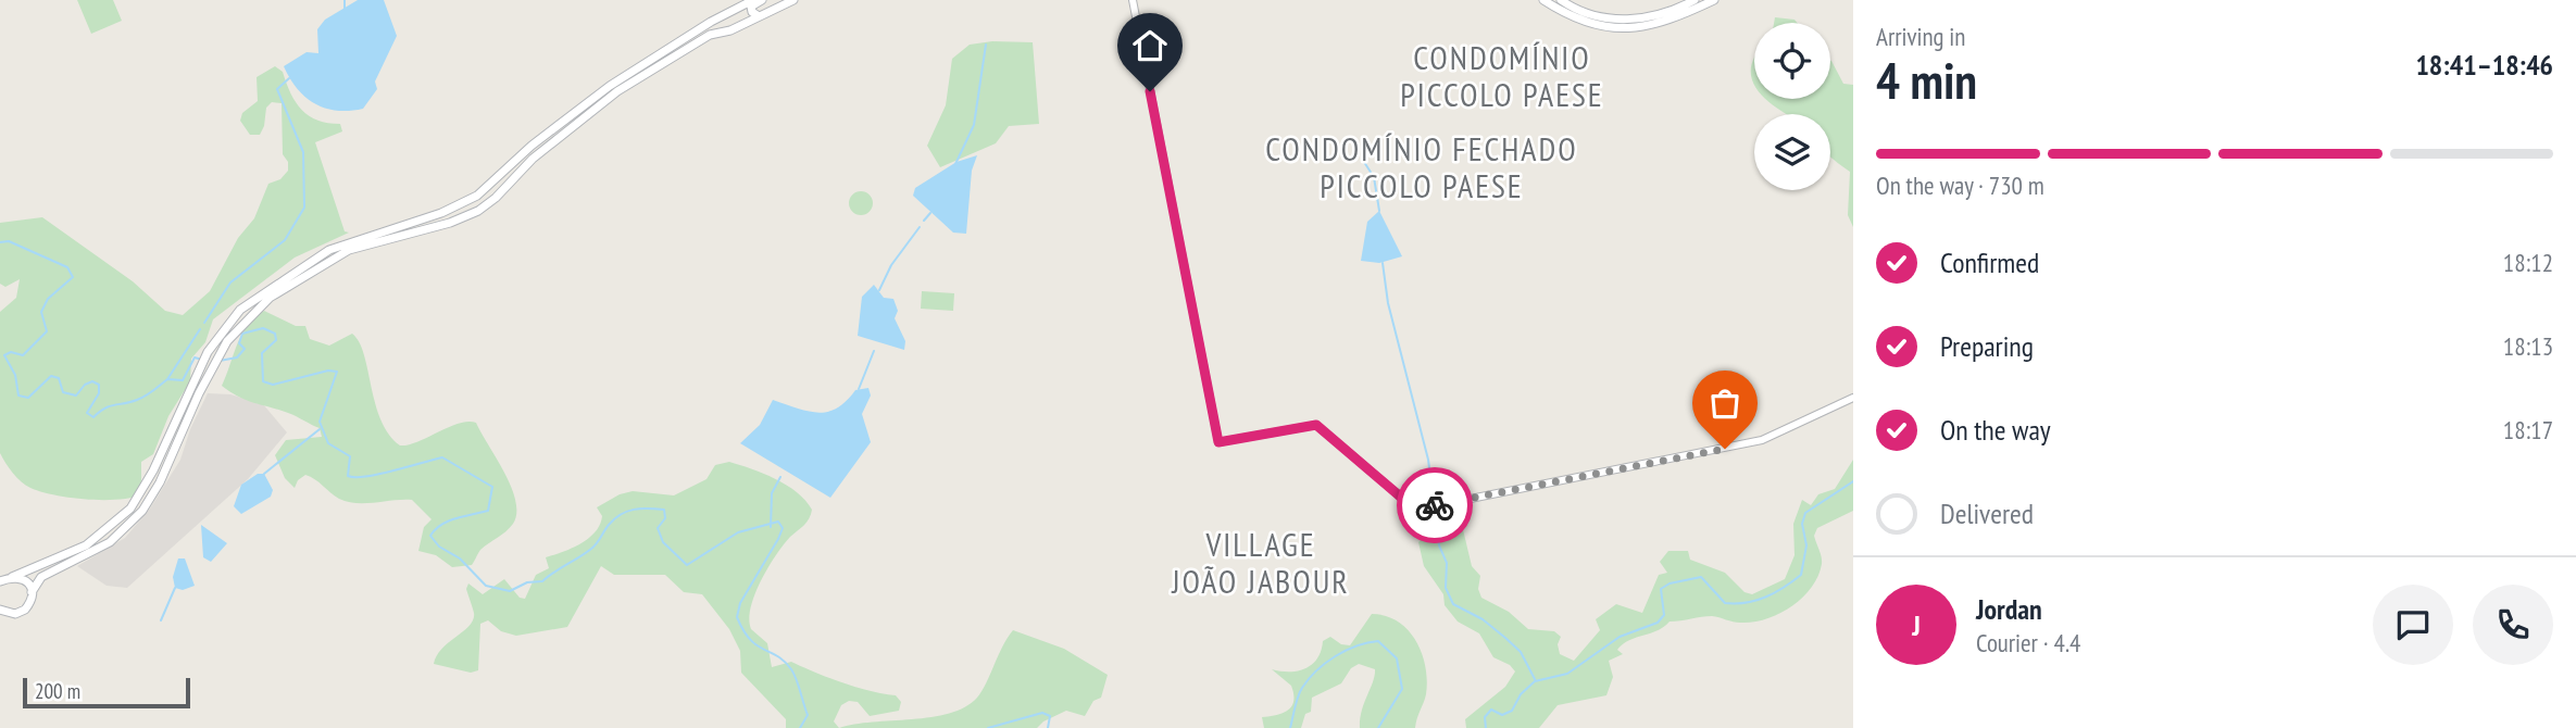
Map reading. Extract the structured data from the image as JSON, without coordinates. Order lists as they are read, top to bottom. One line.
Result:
{"districts":["CONDOMÍNIO PICCOLO PAESE","CONDOMÍNIO FECHADO PICCOLO PAESE","VILLAGE JOÃO JABOUR"],"scale_bar":"200 m","page":{"heading":["4 min","Arriving in","18:41–18:46"],"panel":["Jordan","Courier · 4.4"],"bar":"On the way · 730 m","list":[["Confirmed","18:12"],["Preparing","18:13"],["On the way","18:17"],"Delivered"],"round":"J","scale":"200 m"}}
